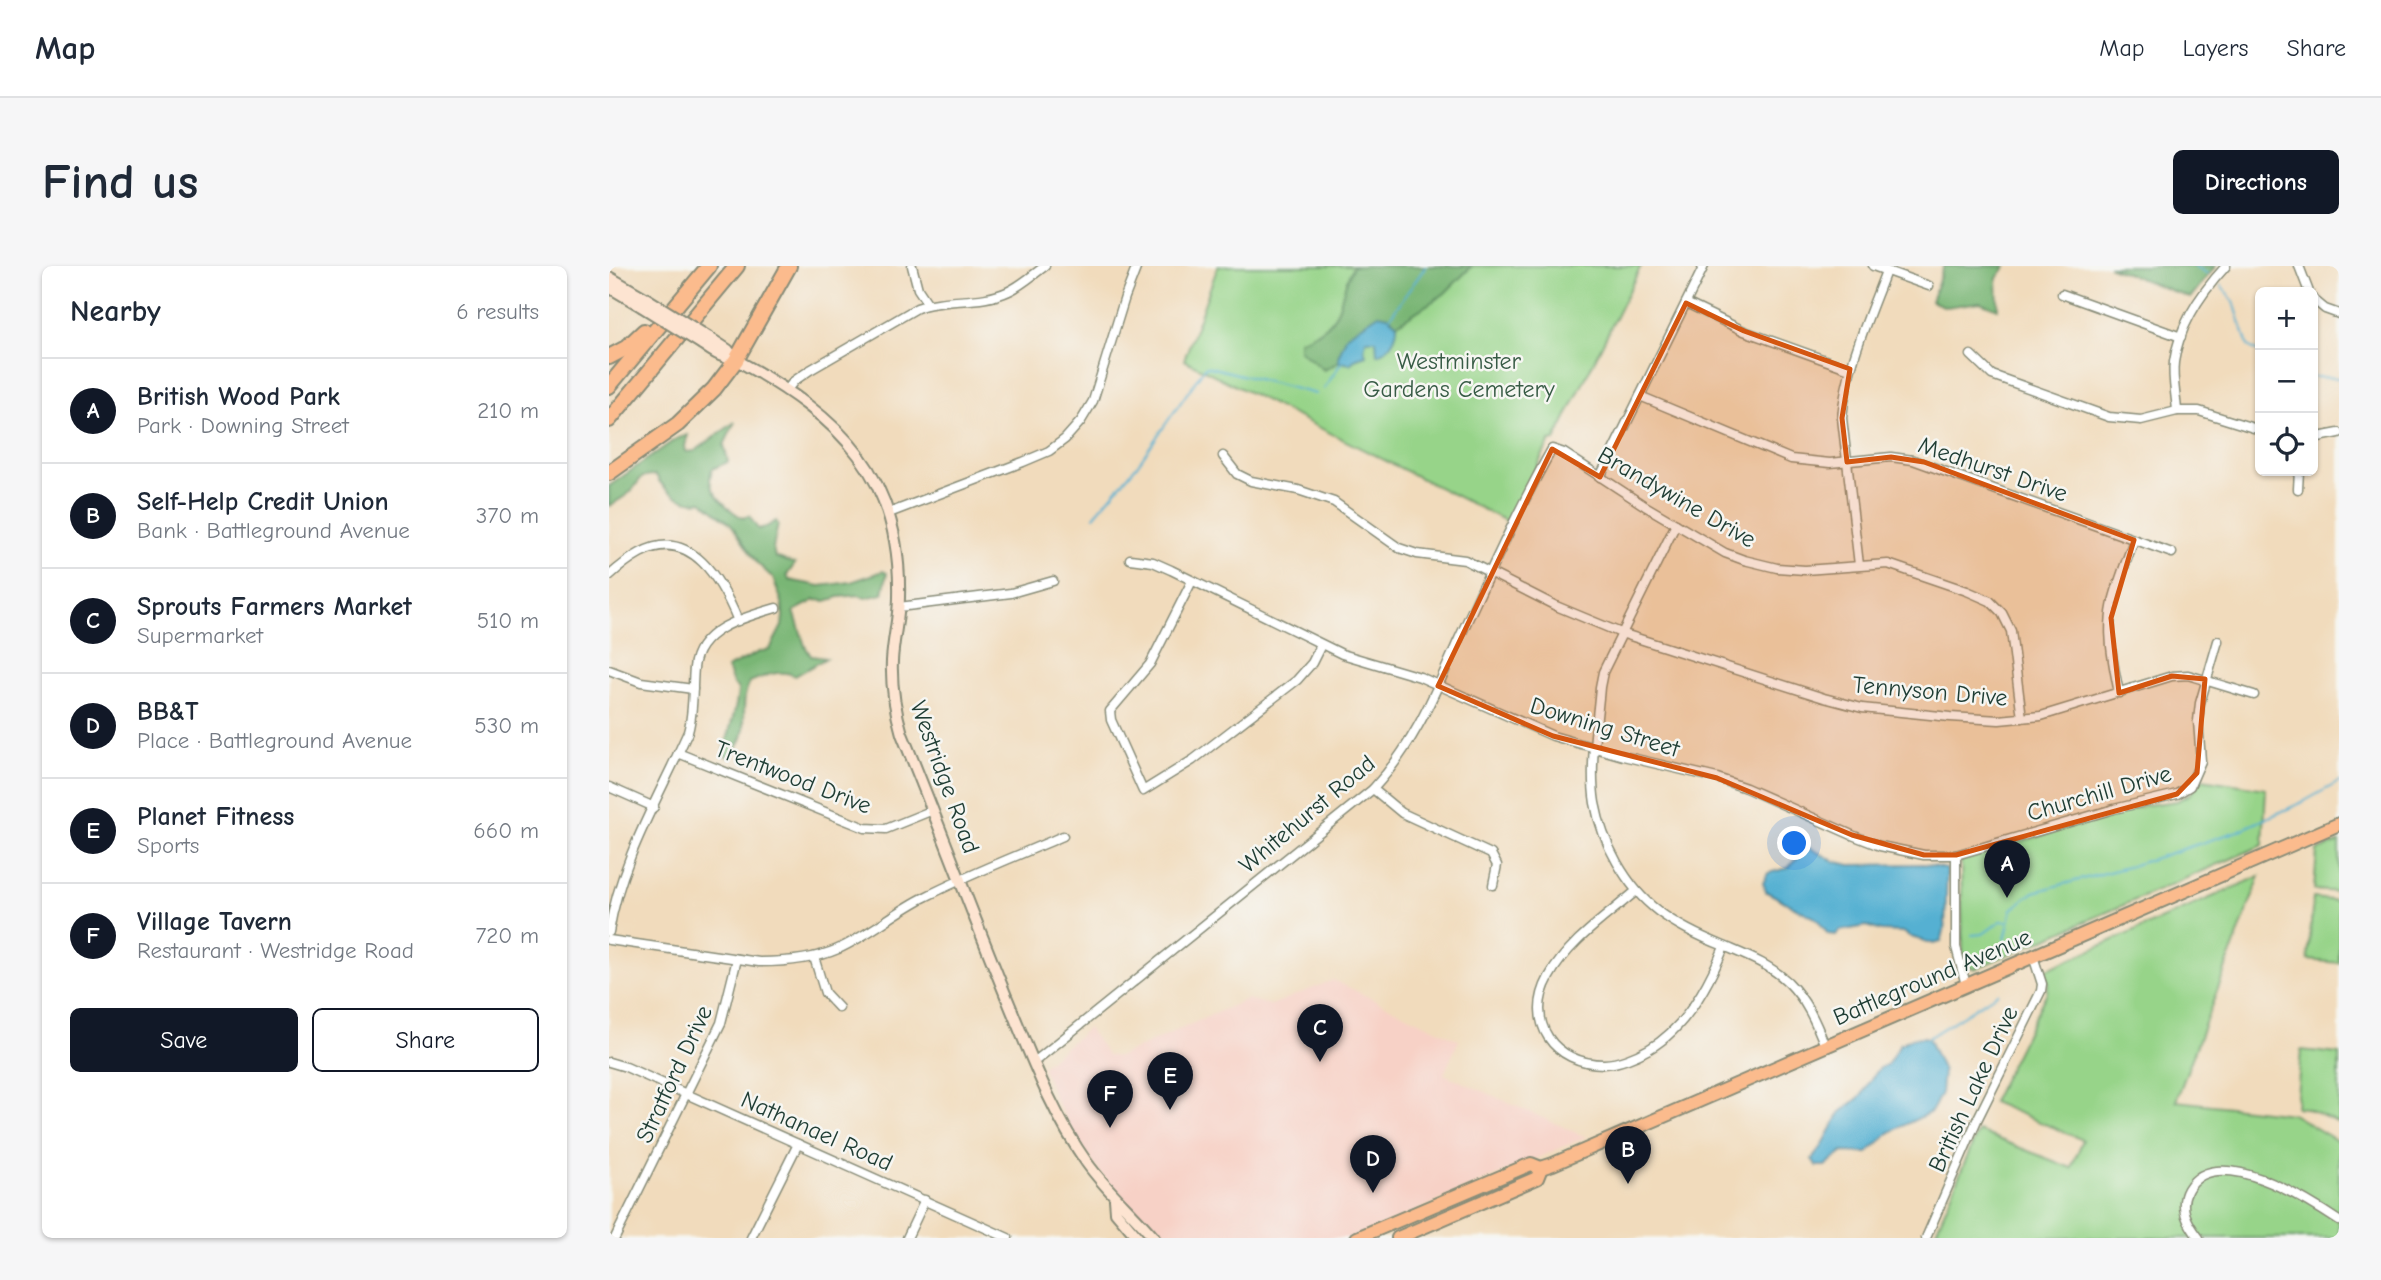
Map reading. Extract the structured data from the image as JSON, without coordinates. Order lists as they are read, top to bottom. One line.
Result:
{"streets":{"main road":["Westridge Road","Battleground Avenue"],"street":["Medhurst Drive","Brandywine Drive","Tennyson Drive","Downing Street","Trentwood Drive","Churchill Drive","Whitehurst Road","Stratford Drive","British Lake Drive","Nathanael Road"]},"crossings":[["Brandywine Drive","Tennyson Drive"],["Brandywine Drive","Whitehurst Road"],["Tennyson Drive","Churchill Drive"],["Tennyson Drive","Whitehurst Road"],["Downing Street","Churchill Drive"],["Downing Street","Whitehurst Road"],["Trentwood Drive","Westridge Road"],["Westridge Road","Whitehurst Road"],["Battleground Avenue","British Lake Drive"],["Stratford Drive","Nathanael Road"]],"parks":["Westminster Gardens Cemetery"],"page":{"header":"Map","nav":["Map","Layers","Share"],"buttons":["Directions",["Save","Share"]],"title":"Find us","heading":["Nearby","6 results"],"map_buttons":["+","−"],"list":[{"mark":"A","name":"British Wood Park","note":"Park · Downing Street","value":"210 m"},{"mark":"B","name":"Self-Help Credit Union","note":"Bank · Battleground Avenue","value":"370 m"},{"mark":"C","name":"Sprouts Farmers Market","note":"Supermarket","value":"510 m"},{"mark":"D","name":"BB&T","note":"Place · Battleground Avenue","value":"530 m"},{"mark":"E","name":"Planet Fitness","note":"Sports","value":"660 m"},{"mark":"F","name":"Village Tavern","note":"Restaurant · Westridge Road","value":"720 m"}],"pins":["A","C","E","F","B","D"]}}
